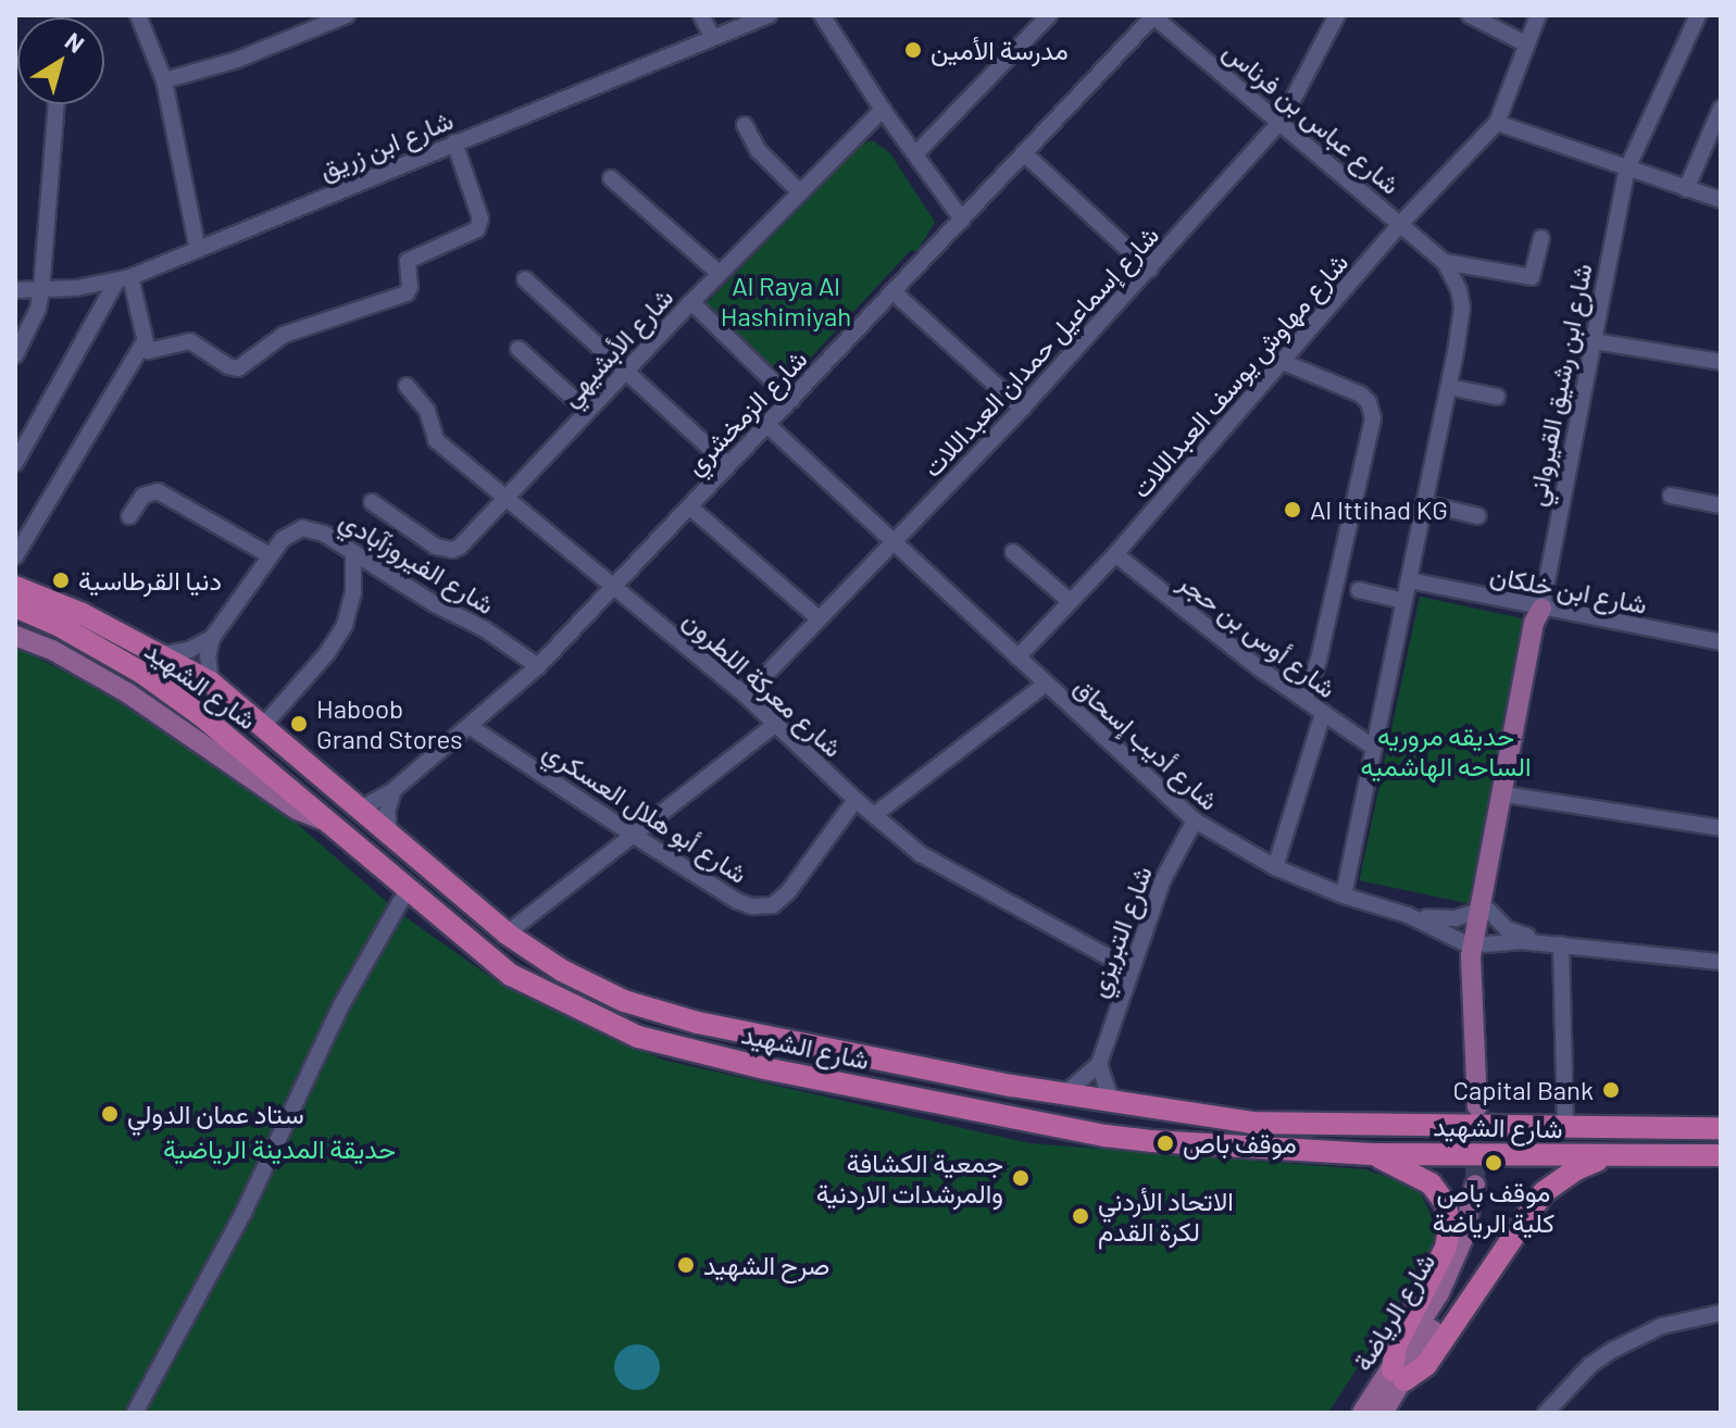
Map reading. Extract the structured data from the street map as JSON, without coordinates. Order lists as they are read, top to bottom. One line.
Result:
{"streets":{"highway":["شارع الشهيد"],"main road":["شارع ابن رشيق القيرواني","شارع الرياضة"],"street":["شارع عباس بن فرناس","شارع ابن زريق","شارع الأبشيهي","شارع إسماعيل حمدان العبداللات","شارع مهاوش يوسف العبداللات","شارع الزمخشري","شارع الفيروزآبادي","شارع ابن خلكان","شارع أوس بن حجر","شارع معركة اللطرون","شارع أديب إسحاق","شارع أبو هلال العسكري","شارع التبريزي"]},"crossings":[["شارع عباس بن فرناس","شارع إسماعيل حمدان العبداللات"],["شارع عباس بن فرناس","شارع مهاوش يوسف العبداللات"],["شارع عباس بن فرناس","شارع الزمخشري"],["شارع الأبشيهي","شارع معركة اللطرون"],["شارع إسماعيل حمدان العبداللات","شارع معركة اللطرون"],["شارع إسماعيل حمدان العبداللات","شارع أديب إسحاق"],["شارع مهاوش يوسف العبداللات","شارع أوس بن حجر"],["شارع مهاوش يوسف العبداللات","شارع أديب إسحاق"],["شارع ابن رشيق القيرواني","شارع ابن خلكان"],["شارع ابن رشيق القيرواني","شارع أديب إسحاق"],["شارع الزمخشري","شارع الفيروزآبادي"],["شارع الزمخشري","شارع معركة اللطرون"],["شارع الزمخشري","شارع الشهيد"],["شارع الزمخشري","شارع أديب إسحاق"],["شارع الزمخشري","شارع أبو هلال العسكري"],["شارع معركة اللطرون","شارع أبو هلال العسكري"],["شارع معركة اللطرون","شارع التبريزي"],["شارع أديب إسحاق","شارع التبريزي"]],"parks":["Al Raya Al Hashimiyah","حديقه مروريه الساحه الهاشميه","حديقة المدينة الرياضية"],"places":["مدرسة الأمين","Al Ittihad KG","دنيا القرطاسية","Haboob Grand Stores","Capital Bank","ستاد عمان الدولي","موقف باص","موقف باص كلية الرياضة","جمعية الكشافة والمرشدات الاردنية","الاتحاد الأردني لكرة القدم","صرح الشهيد"],"north":"top right"}
